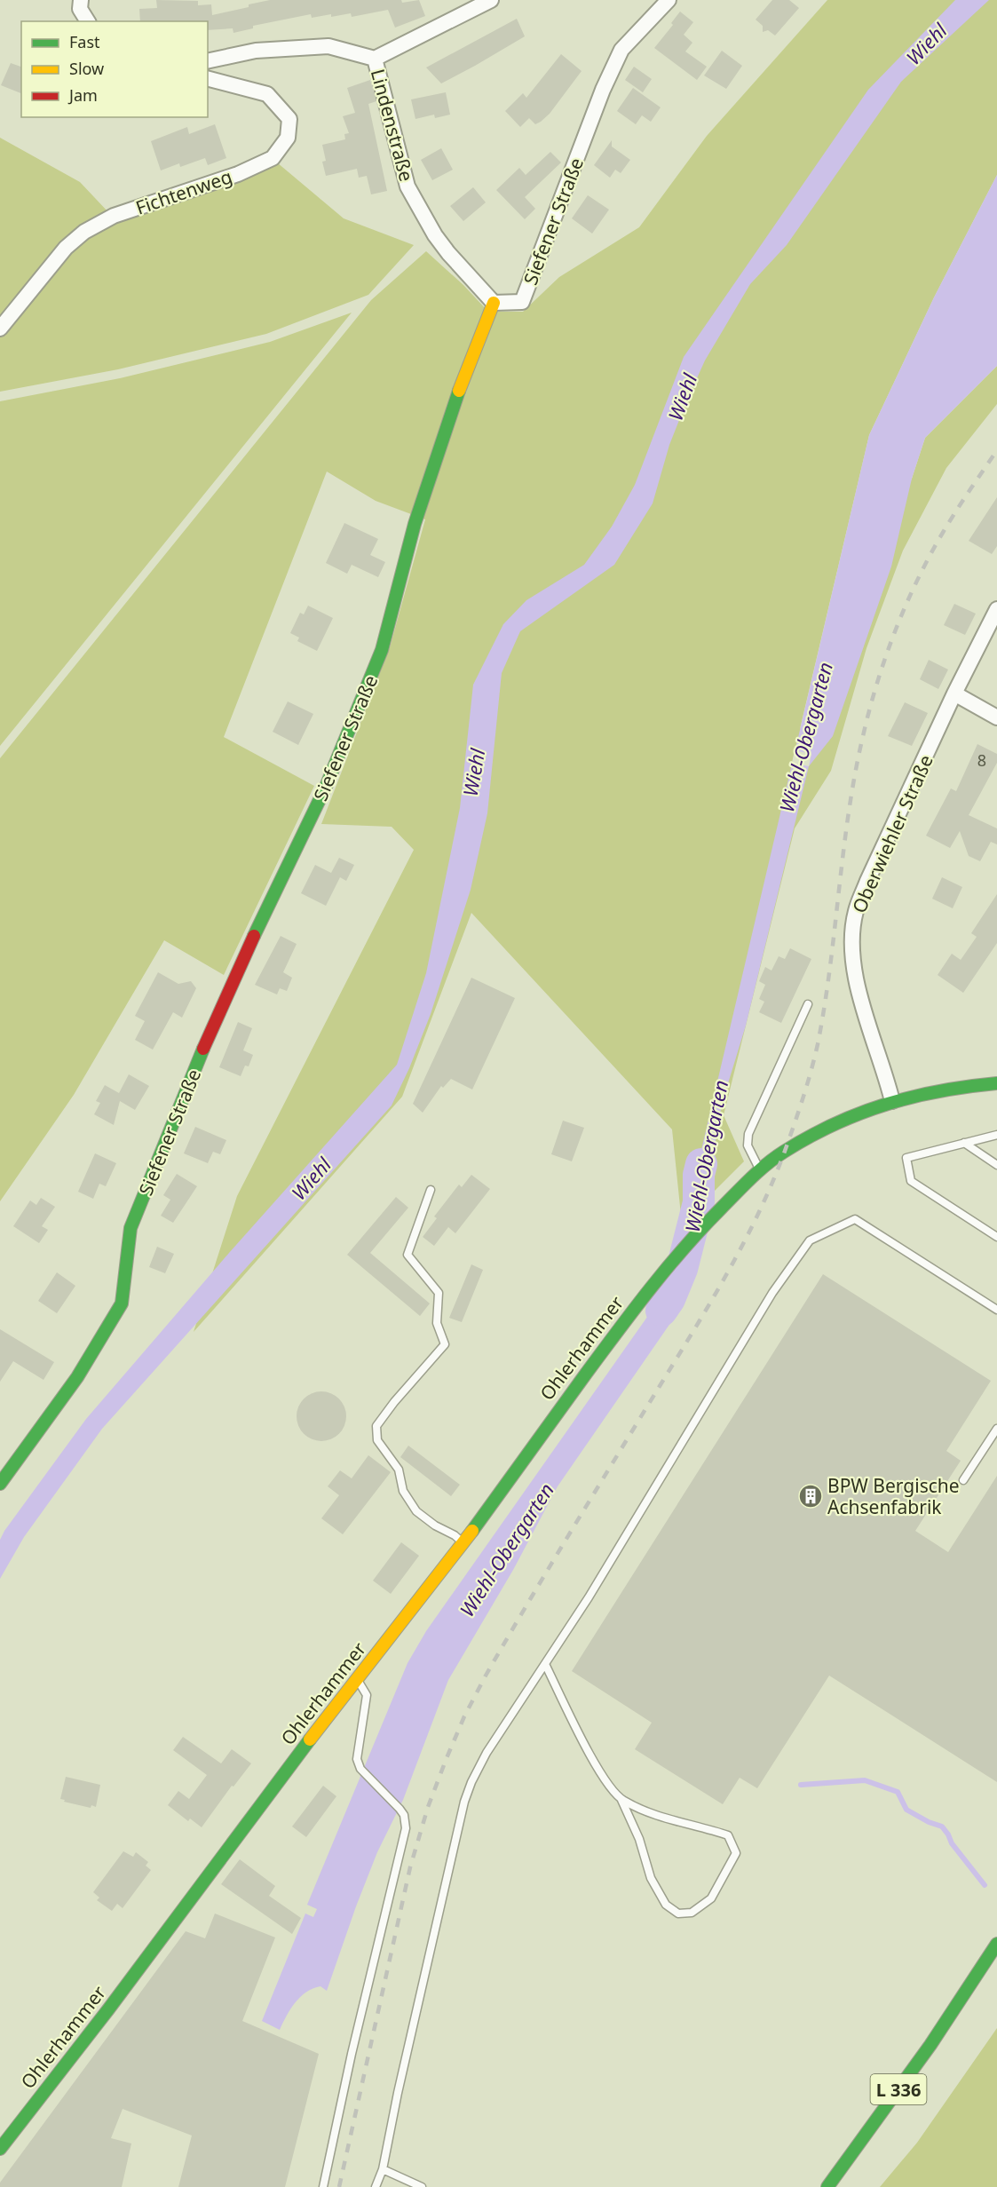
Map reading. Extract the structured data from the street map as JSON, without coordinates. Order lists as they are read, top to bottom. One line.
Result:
{"streets":{"street":["Lindenstraße","Fichtenweg","Siefener Straße","Oberwiehler Straße","Ohlerhammer","L 336"]},"crossings":[["Lindenstraße","Siefener Straße"]],"water":["Wiehl","Wiehl-Obergarten"],"places":{"building":["BPW Bergische Achsenfabrik"]},"house_numbers":["8"],"legend":["Fast","Slow","Jam"]}
